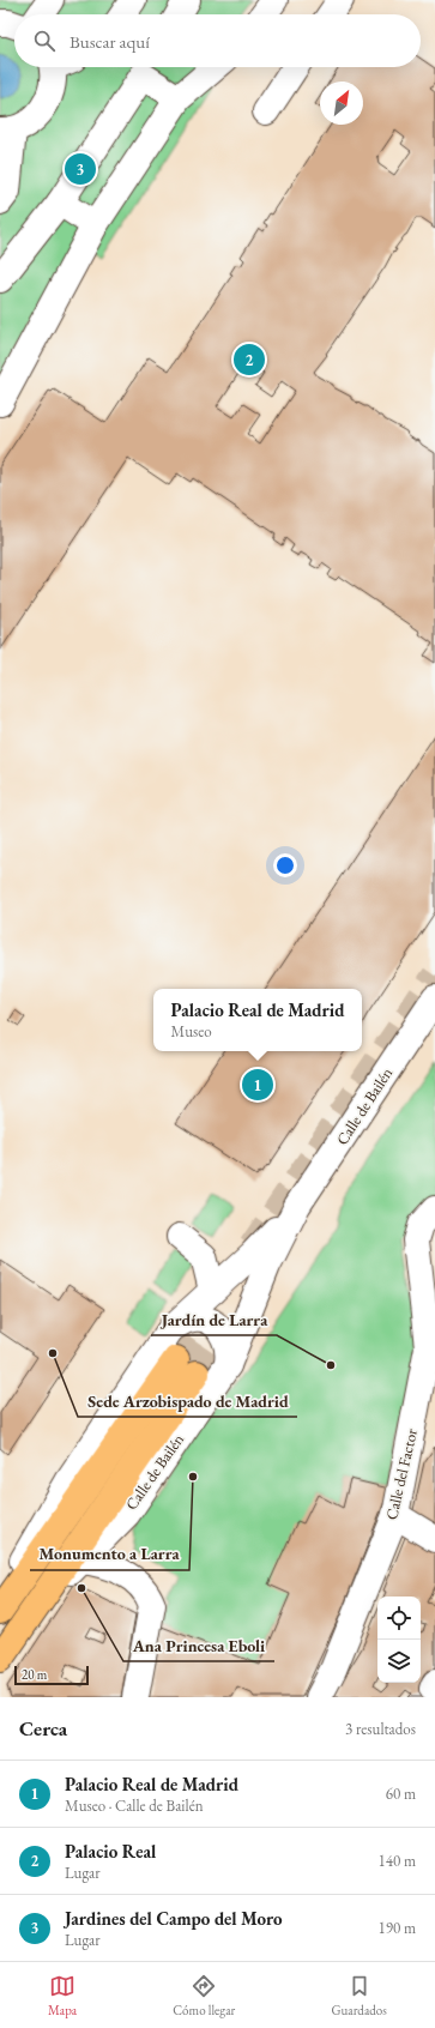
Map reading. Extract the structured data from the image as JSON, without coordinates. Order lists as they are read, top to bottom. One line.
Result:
{"streets":{"main road":["Calle de Bailén"],"street":["Calle del Factor"]},"places":["Sede Arzobispado de Madrid","Jardín de Larra","Monumento a Larra","Ana Princesa Eboli"],"scale_bar":"20 m","north":"top right","page":{"search":"Buscar aquí","pins":["3","2","1"],"popup":["Palacio Real de Madrid","Museo"],"scale":"20 m","heading":["Cerca","3 resultados"],"list":[{"mark":"1","name":"Palacio Real de Madrid","note":"Museo · Calle de Bailén","value":"60 m"},{"mark":"2","name":"Palacio Real","note":"Lugar","value":"140 m"},{"mark":"3","name":"Jardines del Campo del Moro","note":"Lugar","value":"190 m"}],"nav":["Mapa","Cómo llegar","Guardados"]}}
